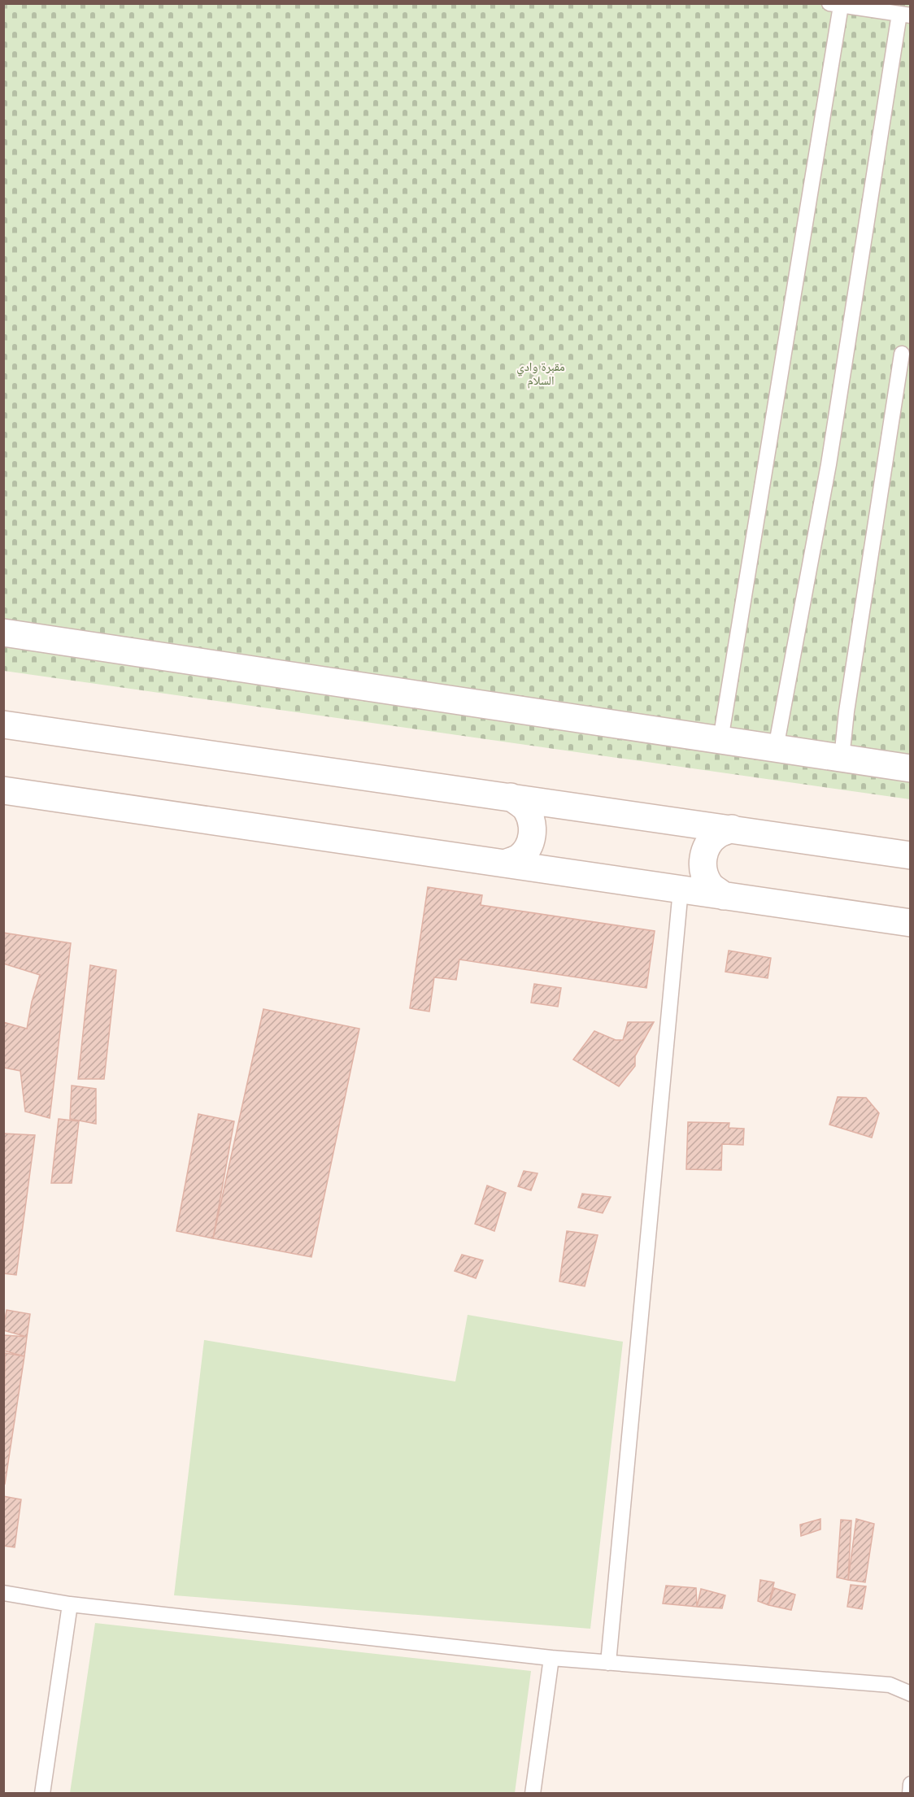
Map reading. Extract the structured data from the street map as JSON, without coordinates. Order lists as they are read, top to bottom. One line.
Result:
{"parks":["مقبرة وادي السلام"]}
